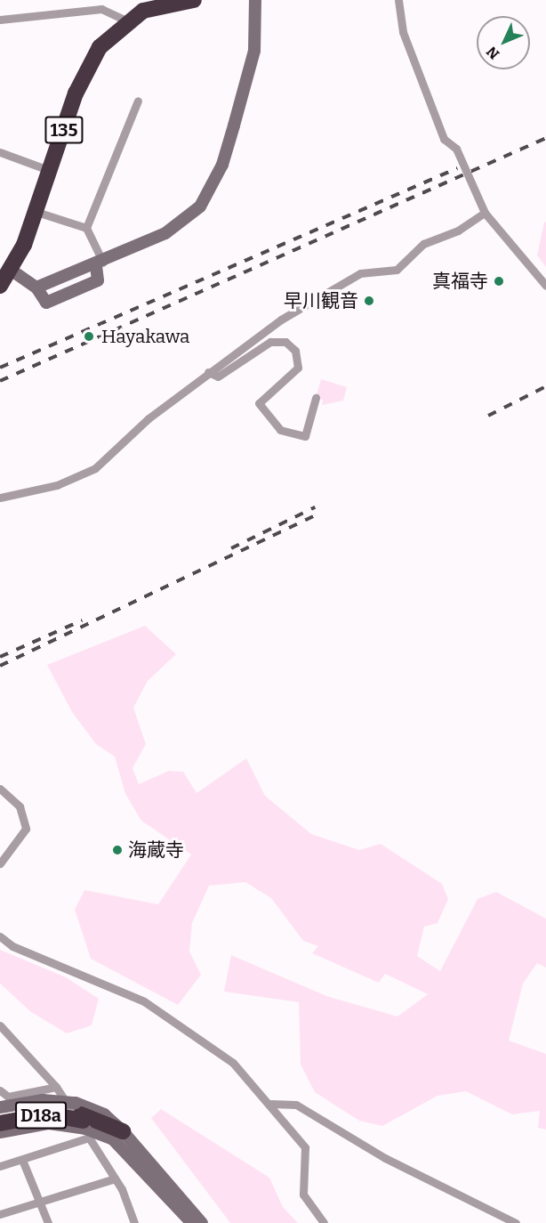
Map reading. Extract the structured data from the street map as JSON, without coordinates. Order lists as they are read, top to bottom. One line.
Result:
{"streets":{"highway":["135","D18a"]},"places":["真福寺","早川観音","Hayakawa","海蔵寺"],"north":"bottom left"}
